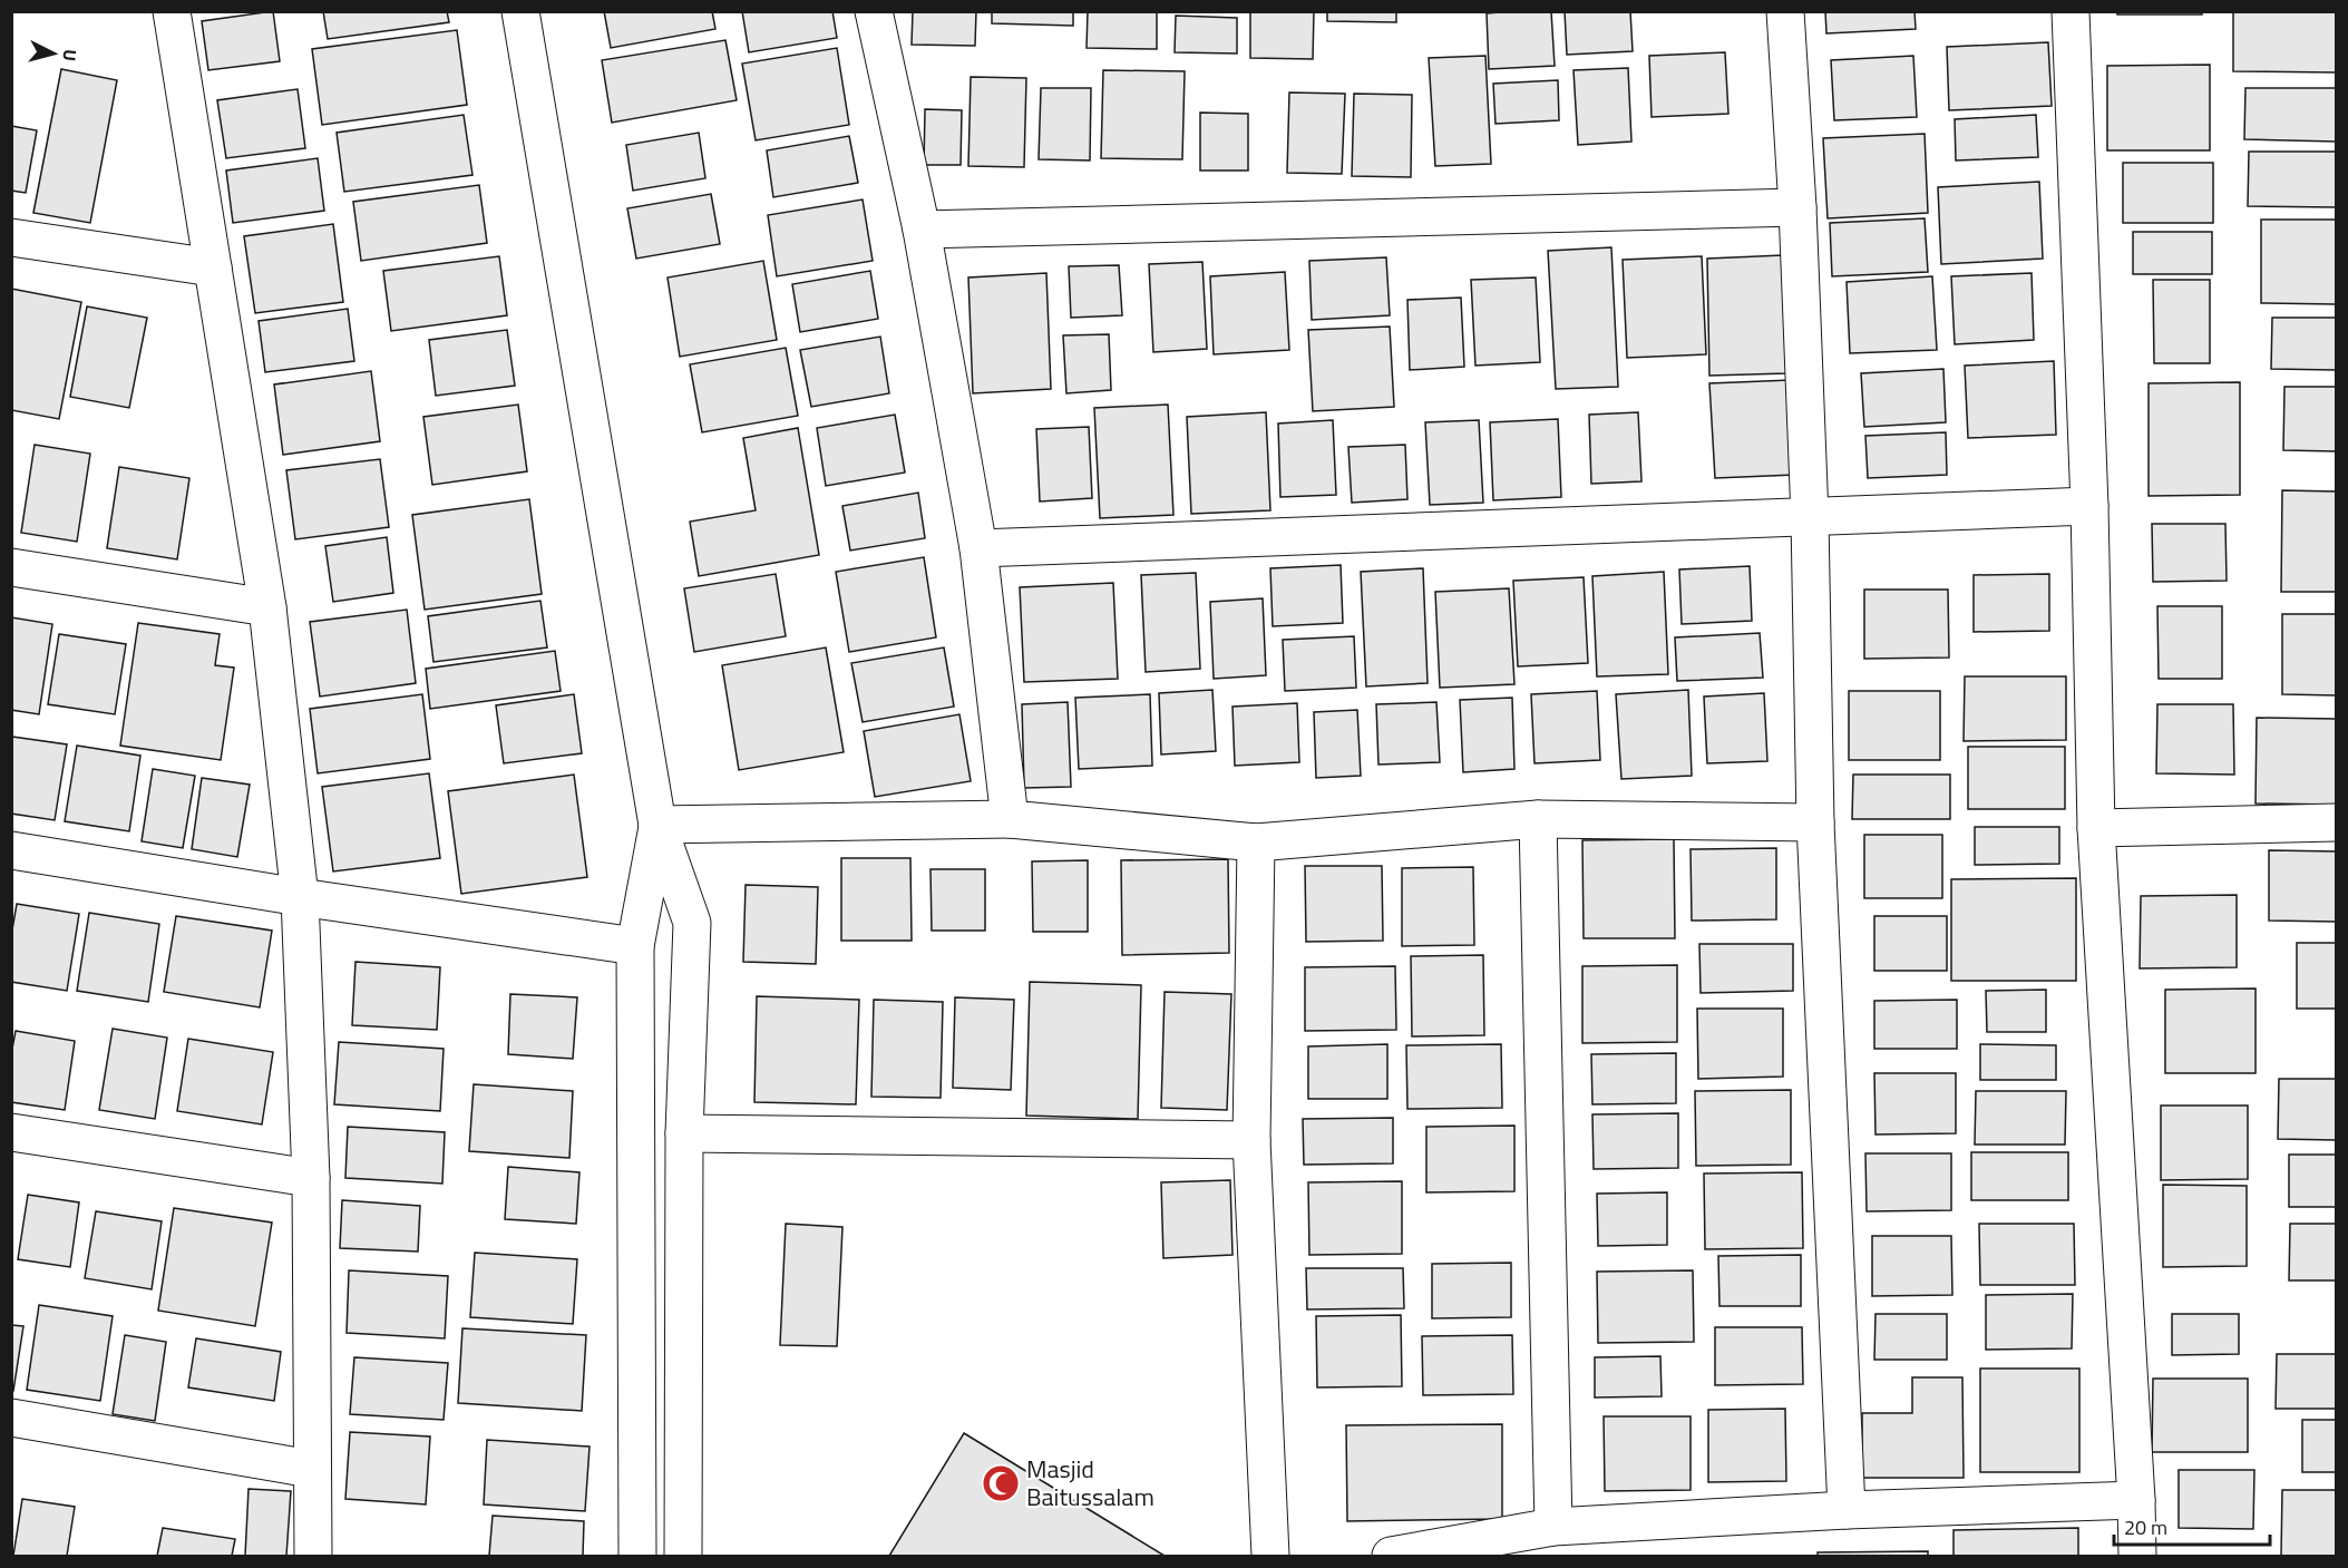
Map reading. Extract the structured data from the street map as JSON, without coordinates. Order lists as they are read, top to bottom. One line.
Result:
{"places":{"mosque":["Masjid Baitussalam"]},"scale_bar":"20 m","north":"right"}
